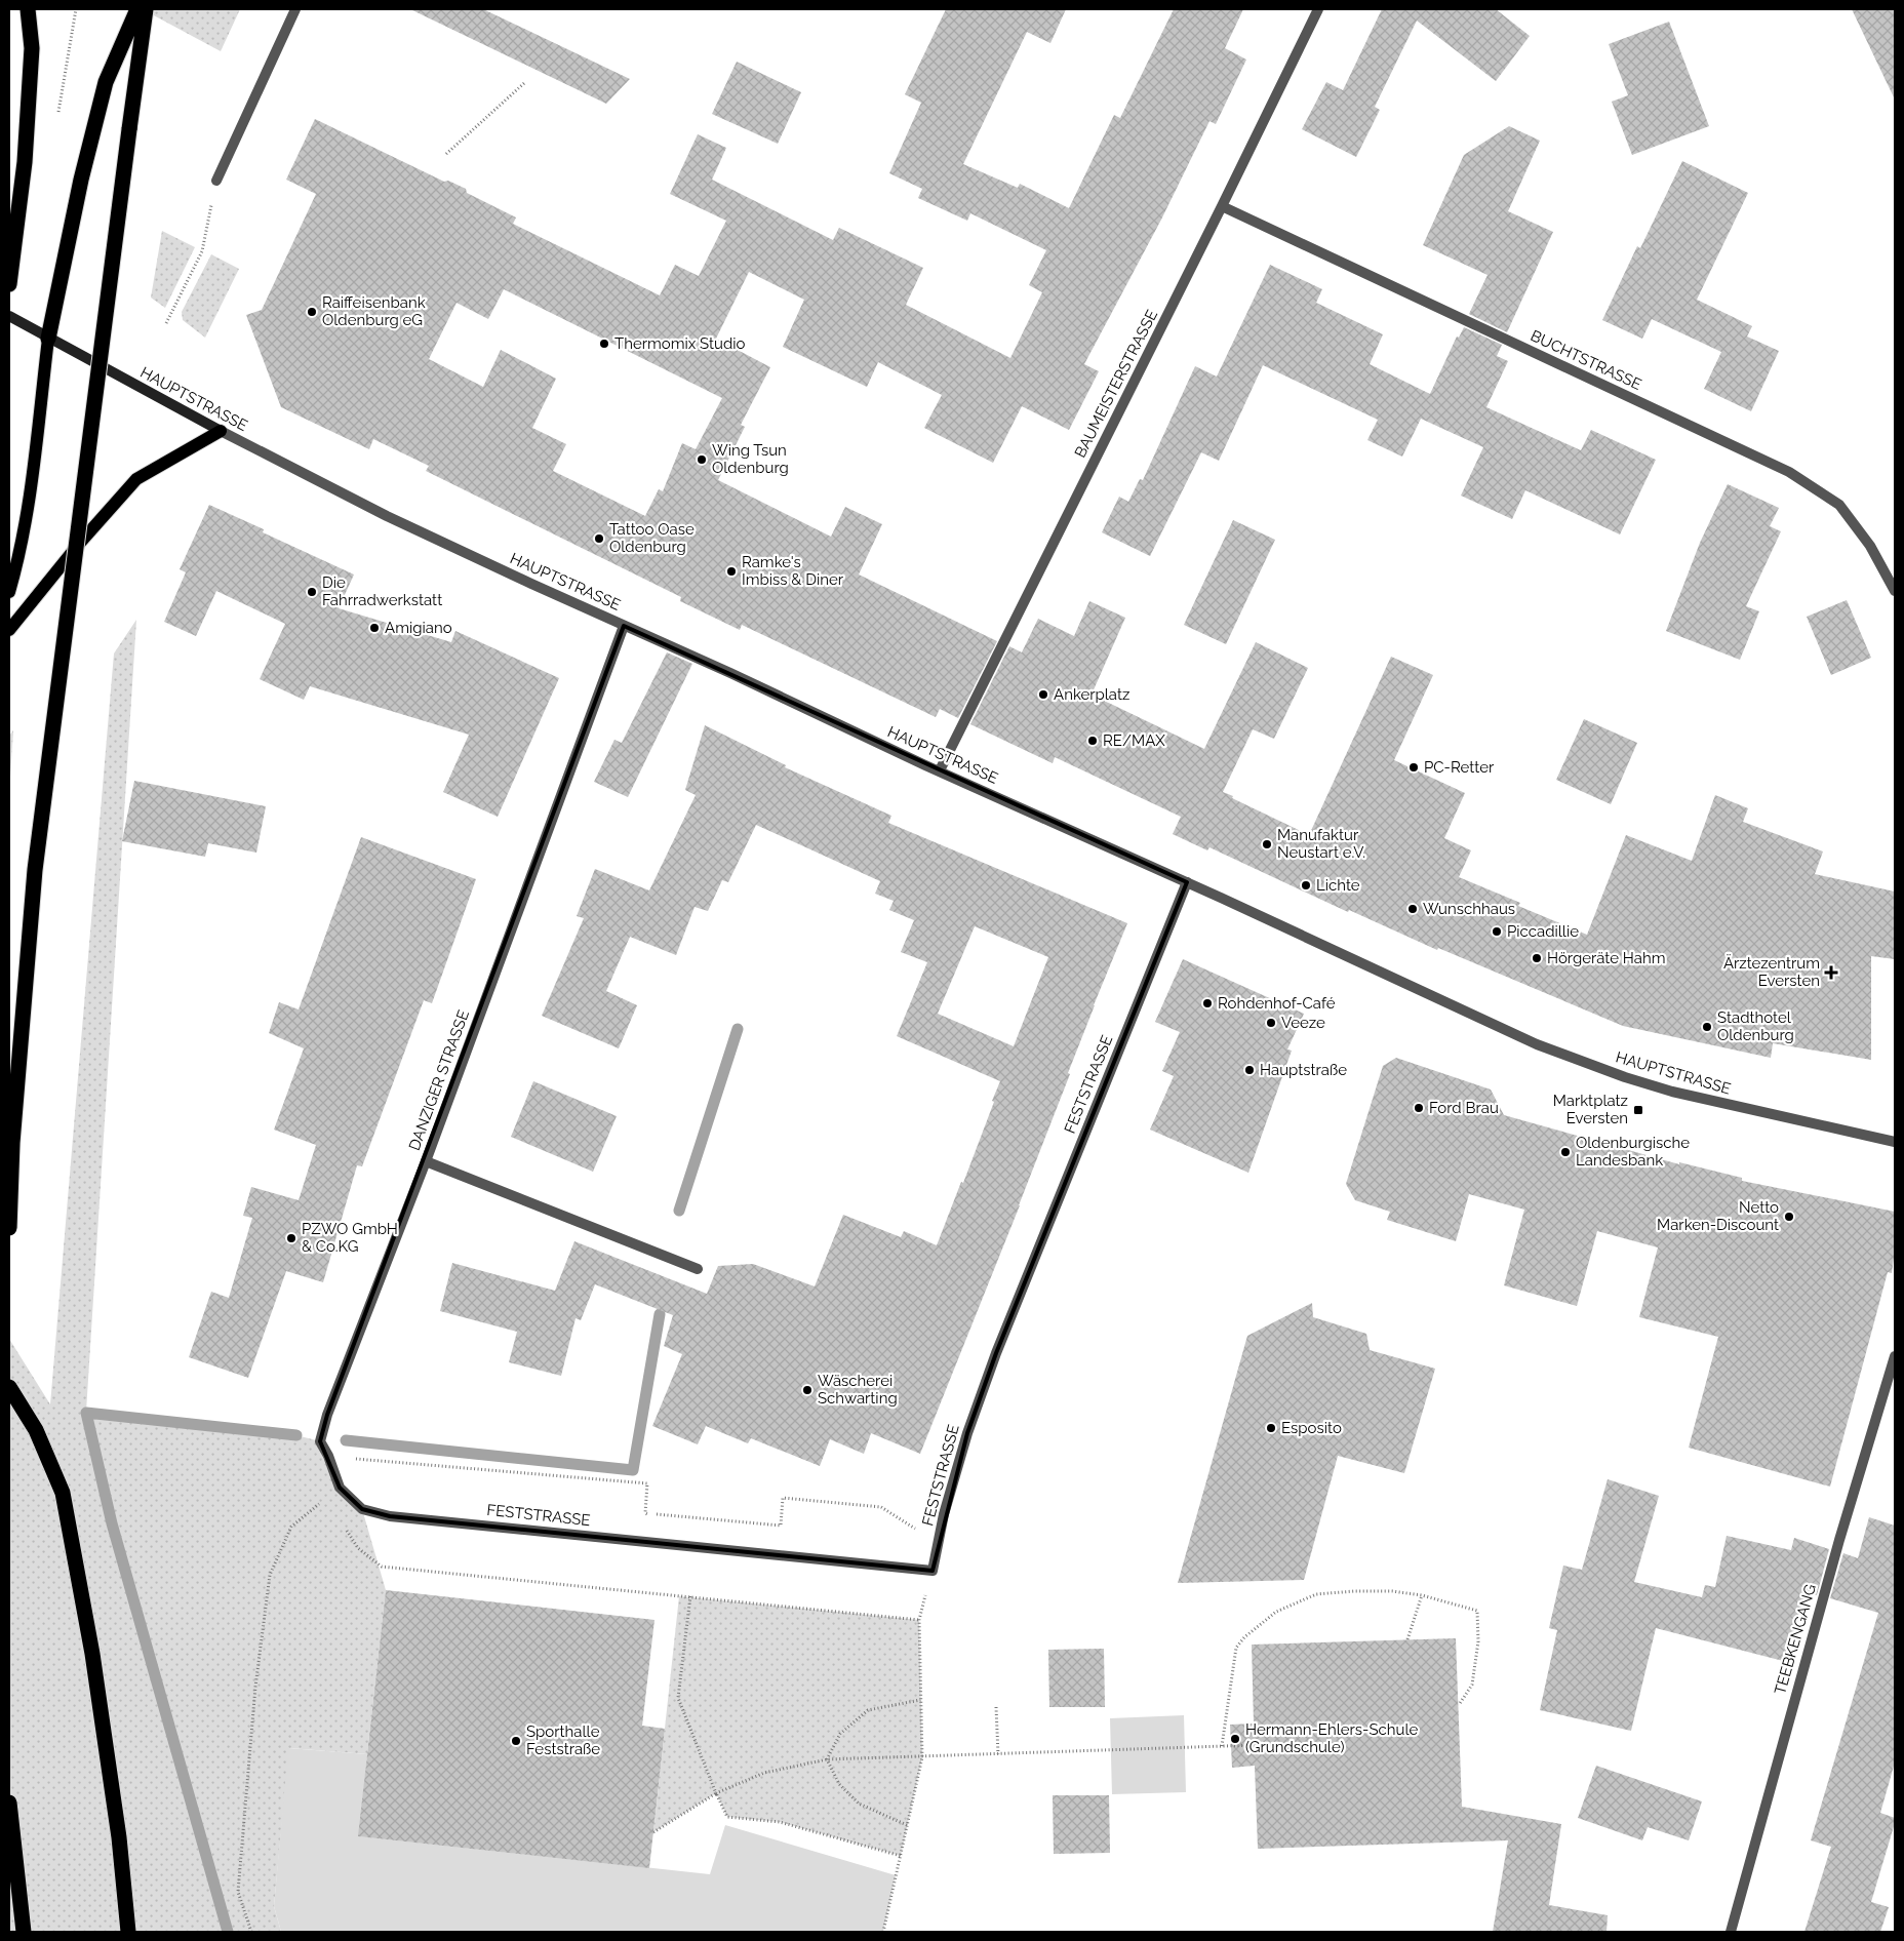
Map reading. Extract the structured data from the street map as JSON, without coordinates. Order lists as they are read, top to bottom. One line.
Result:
{"streets":{"main road":["HAUPTSTRASSE"],"street":["BUCHTSTRASSE","BAUMEISTERSTRASSE","DANZIGER STRASSE","FESTSTRASSE","TEEBKENGANG"]},"crossings":[["BUCHTSTRASSE","BAUMEISTERSTRASSE"],["BAUMEISTERSTRASSE","HAUPTSTRASSE"],["HAUPTSTRASSE","DANZIGER STRASSE"],["HAUPTSTRASSE","FESTSTRASSE"],["DANZIGER STRASSE","FESTSTRASSE"]],"places":{"other":["Raiffeisenbank Oldenburg eG","Thermomix Studio","Wing Tsun Oldenburg","Tattoo Oase Oldenburg","Ramke's Imbiss & Diner","Die Fahrradwerkstatt","Amigiano","Ankerplatz","RE/MAX","PC-Retter","Manufaktur Neustart e.V.","Lichte","Wunschhaus","Piccadillie","Hörgeräte Hahm","Rohdenhof-Café","Veeze","Stadthotel Oldenburg","Hauptstraße","Ford Brau","Oldenburgische Landesbank","Netto Marken-Discount","PZWO GmbH & Co.KG","Wäscherei Schwarting","Esposito","Hermann-Ehlers-Schule (Grundschule)","Sporthalle Feststraße"],"health":["Ärztezentrum Eversten"],"transit":["Marktplatz Eversten"]}}
